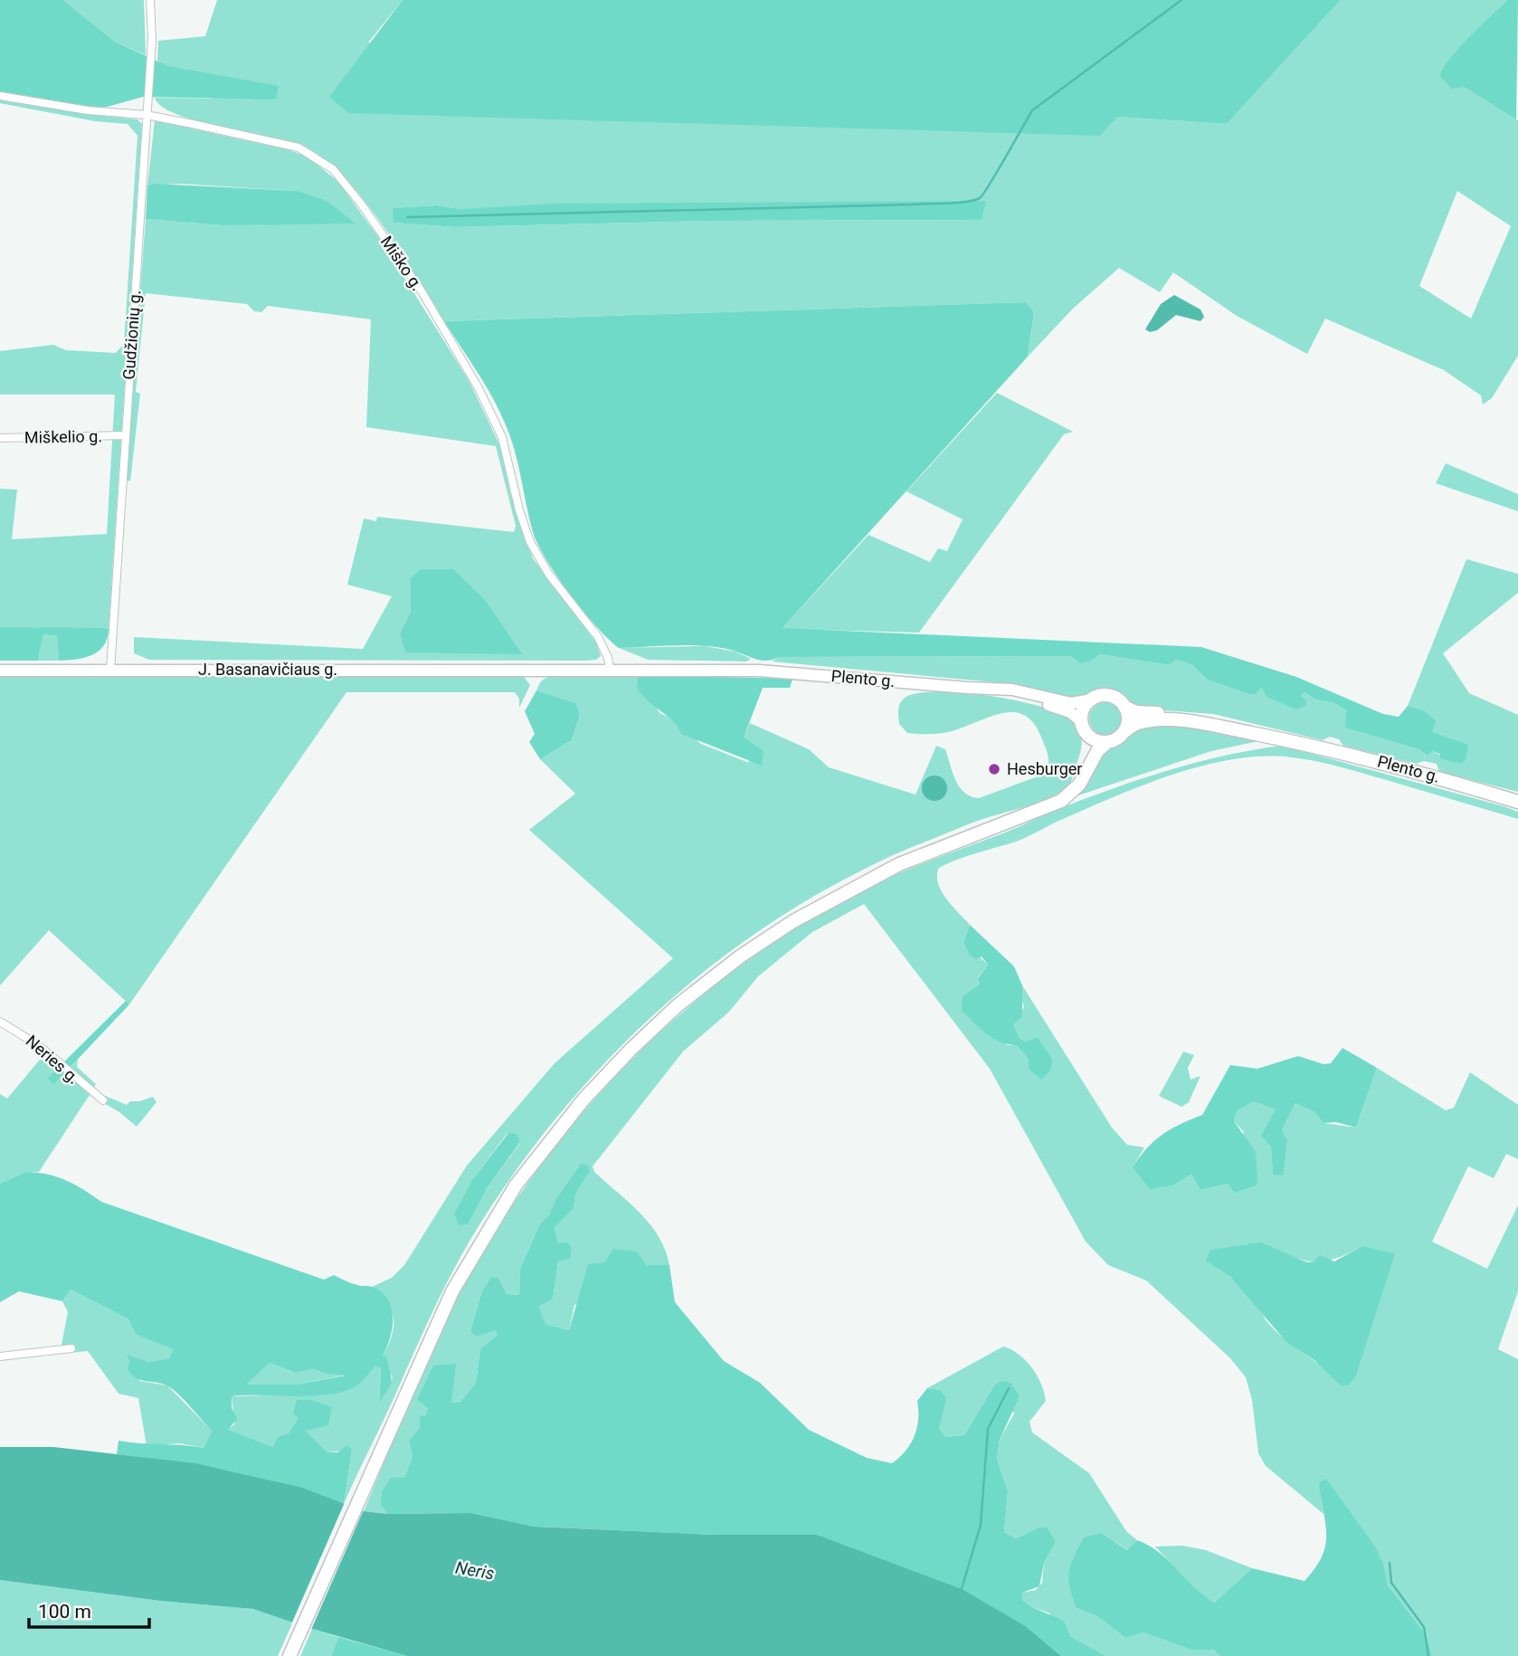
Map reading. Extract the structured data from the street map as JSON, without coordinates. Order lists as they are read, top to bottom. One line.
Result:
{"streets":{"highway":["Plento g."],"main road":["J. Basanavičiaus g."],"street":["Miško g.","Gudžionių g.","Miškelio g.","Neries g."]},"crossings":[["Miško g.","Gudžionių g."],["Miško g.","J. Basanavičiaus g."],["Miško g.","Plento g."],["Gudžionių g.","Miškelio g."],["Gudžionių g.","J. Basanavičiaus g."],["J. Basanavičiaus g.","Plento g."]],"water":["Neris"],"places":["Hesburger"],"scale_bar":"100 m"}
